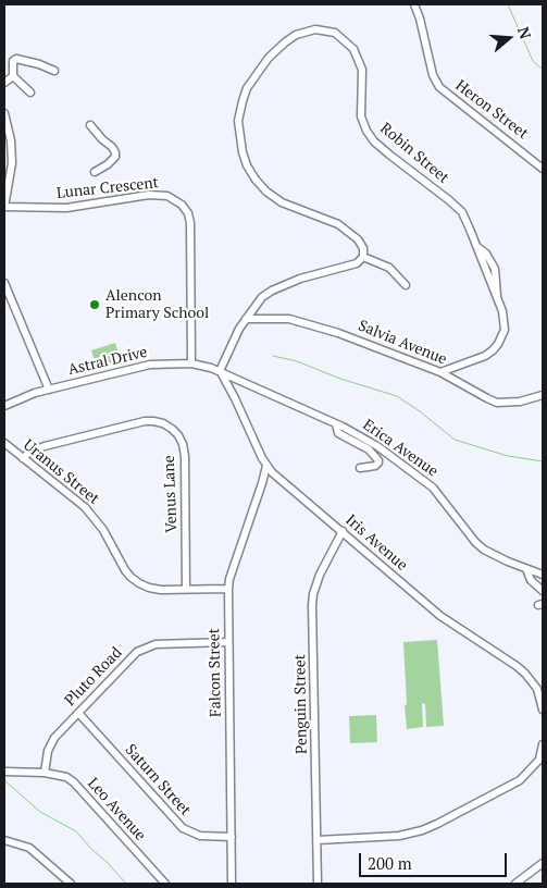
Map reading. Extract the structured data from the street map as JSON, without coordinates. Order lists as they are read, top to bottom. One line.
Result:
{"streets":{"street":["Heron Street","Robin Street","Lunar Crescent","Salvia Avenue","Astral Drive","Erica Avenue","Uranus Street","Venus Lane","Iris Avenue","Falcon Street","Pluto Road","Penguin Street","Saturn Street","Leo Avenue"]},"crossings":[["Robin Street","Salvia Avenue"],["Lunar Crescent","Astral Drive"],["Astral Drive","Erica Avenue"],["Astral Drive","Iris Avenue"],["Erica Avenue","Iris Avenue"],["Uranus Street","Venus Lane"],["Uranus Street","Falcon Street"],["Iris Avenue","Falcon Street"],["Iris Avenue","Penguin Street"],["Falcon Street","Pluto Road"],["Falcon Street","Saturn Street"],["Pluto Road","Saturn Street"],["Pluto Road","Leo Avenue"]],"places":["Alencon Primary School"],"scale_bar":"200 m","north":"right"}
